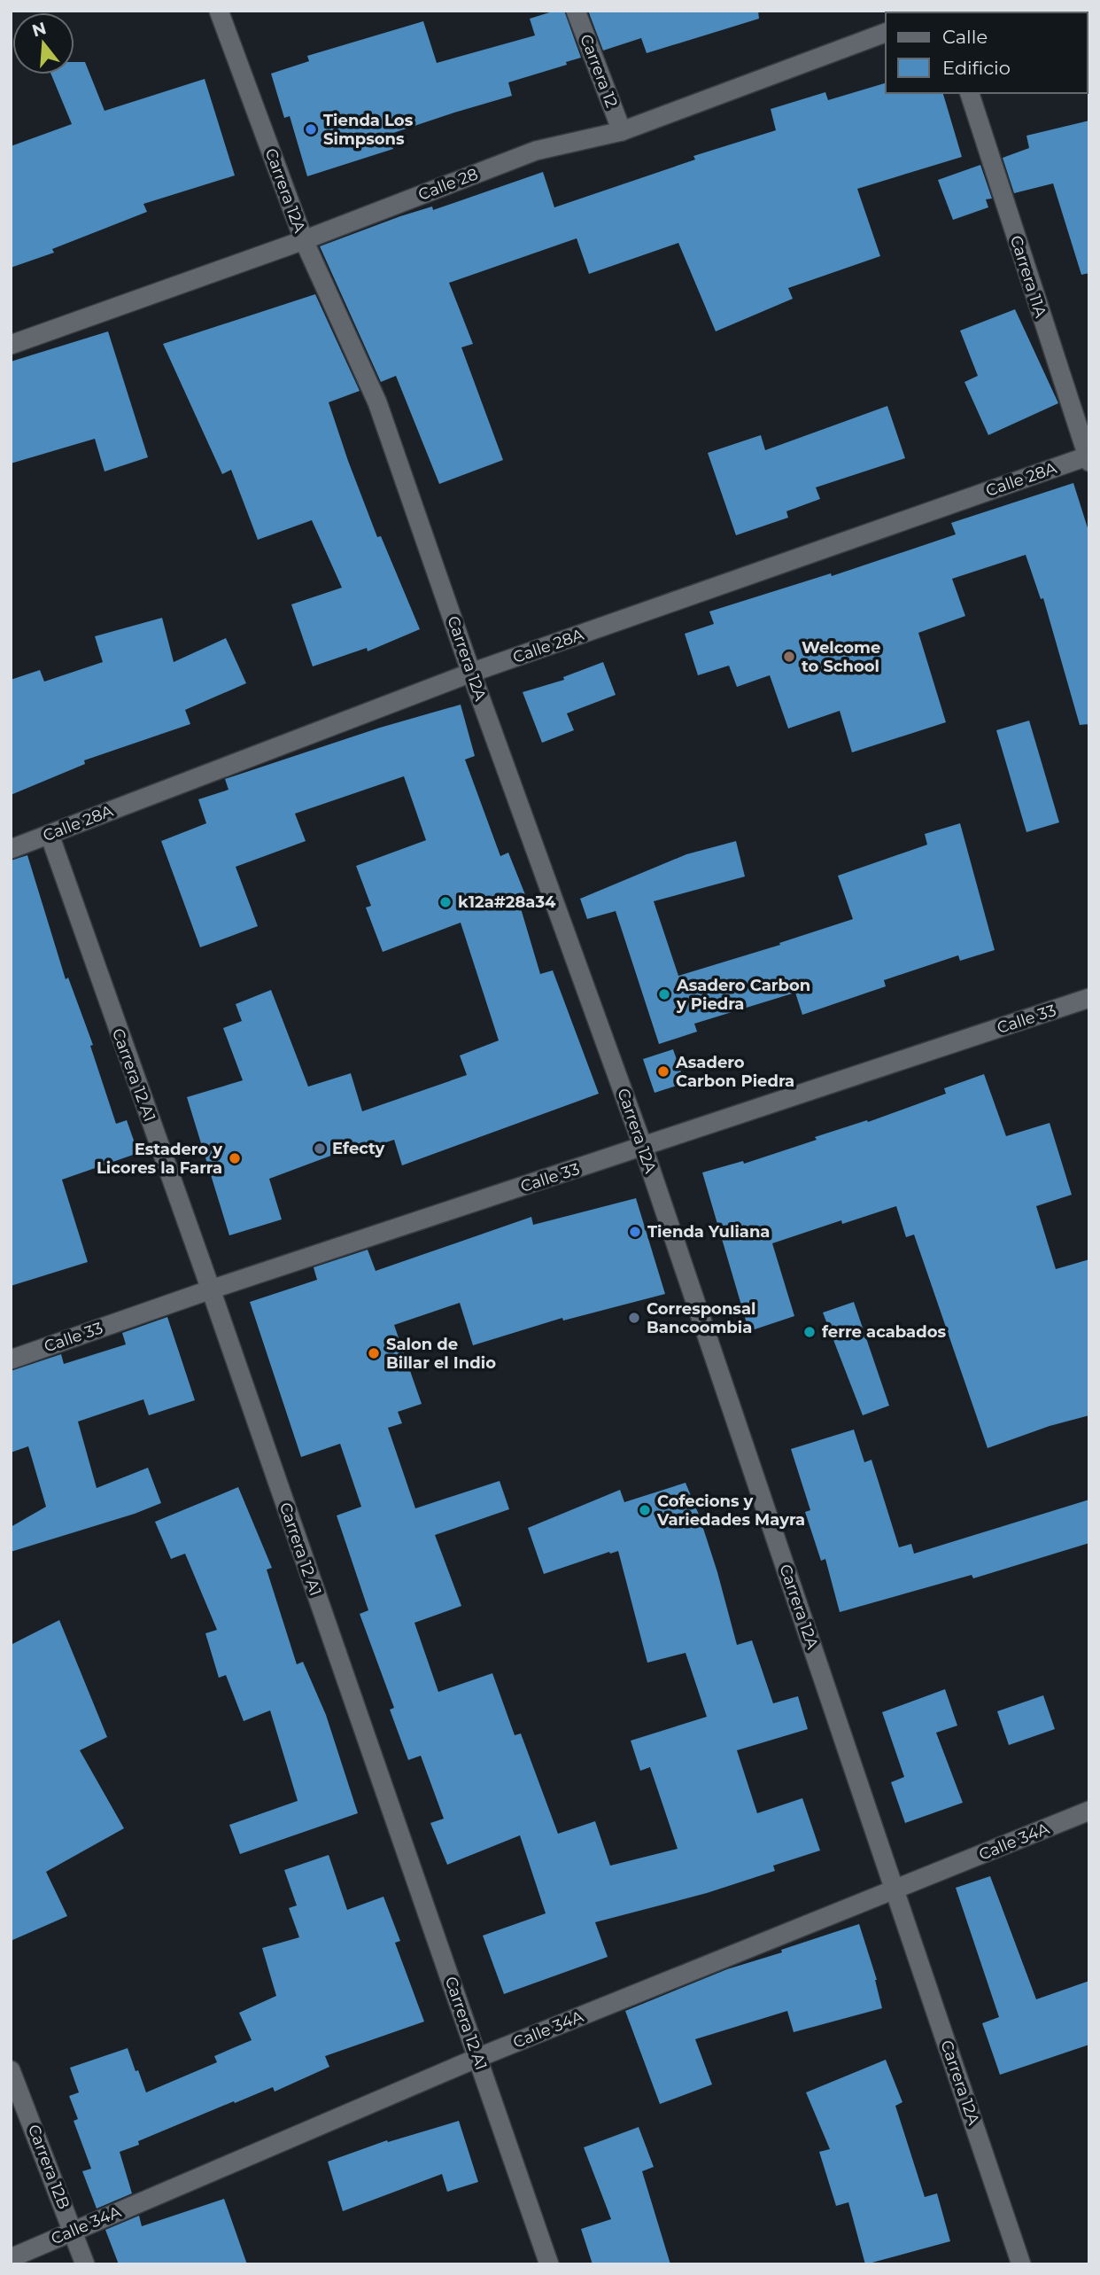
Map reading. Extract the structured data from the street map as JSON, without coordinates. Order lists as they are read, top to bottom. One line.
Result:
{"streets":{"street":["Carrera 12","Calle 28","Carrera 12A","Carrera 11A","Calle 28A","Calle 33","Carrera 12 A1","Calle 34A","Carrera 12B"]},"crossings":[["Carrera 12","Calle 28"],["Calle 28","Carrera 12A"],["Carrera 12A","Calle 28A"],["Carrera 12A","Calle 33"],["Carrera 12A","Calle 34A"],["Carrera 11A","Calle 28A"],["Calle 28A","Carrera 12 A1"],["Calle 33","Carrera 12 A1"],["Carrera 12 A1","Calle 34A"],["Calle 34A","Carrera 12B"]],"places":["Tienda Los Simpsons","Welcome to School","k12a#28a34","Asadero Carbon y Piedra","Asadero Carbon Piedra","Efecty","Estadero y Licores la Farra","Tienda Yuliana","Corresponsal Bancoombia","ferre acabados","Salon de Billar el Indio","Cofecions y Variedades Mayra"],"legend":["Calle","Edificio"],"north":"top"}
